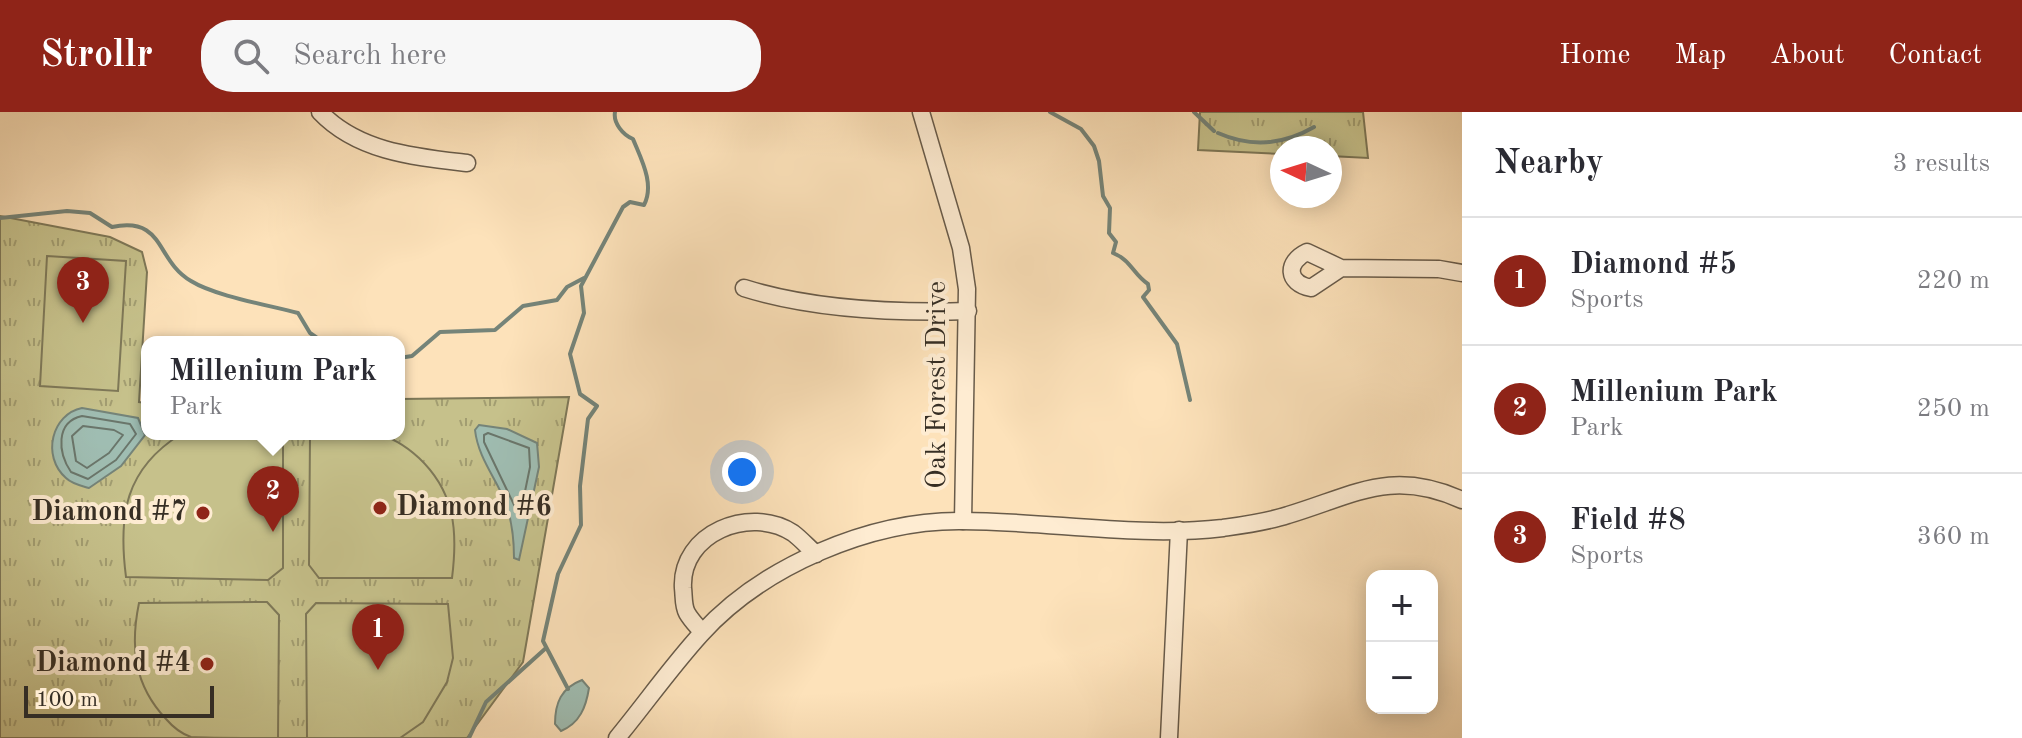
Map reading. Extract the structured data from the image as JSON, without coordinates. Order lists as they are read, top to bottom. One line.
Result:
{"streets":{"street":["Oak Forest Drive"]},"places":["Diamond #6","Diamond #7","Diamond #4"],"scale_bar":"100 m","north":"left","page":{"header":"Strollr","search":"Search here","nav":["Home","Map","About","Contact"],"heading":["Nearby","3 results"],"list":[{"mark":"1","name":"Diamond #5","note":"Sports","value":"220 m"},{"mark":"2","name":"Millenium Park","note":"Park","value":"250 m"},{"mark":"3","name":"Field #8","note":"Sports","value":"360 m"}],"pins":["3","2","1"],"popup":["Millenium Park","Park"],"map_buttons":["+","−"],"scale":"100 m"}}
